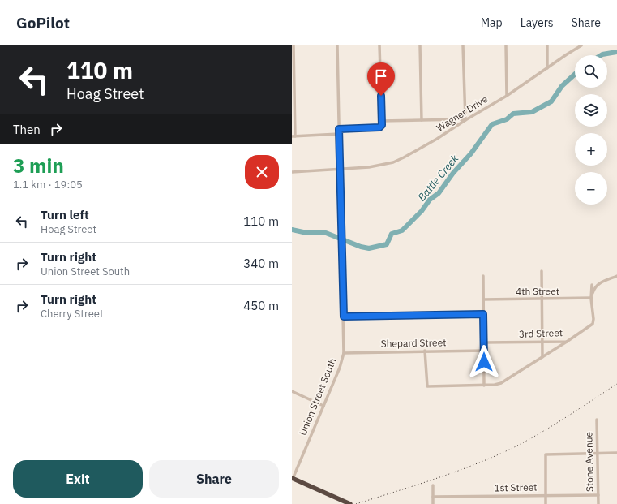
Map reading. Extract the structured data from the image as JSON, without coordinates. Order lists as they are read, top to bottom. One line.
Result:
{"streets":{"street":["Wagner Drive","4th Street","3rd Street","Shepard Street","Union Street South","Stone Avenue","1st Street"]},"crossings":[["Wagner Drive","Union Street South"],["4th Street","3rd Street"],["Shepard Street","Union Street South"],["Stone Avenue","1st Street"]],"water":["Battle Creek"],"page":{"header":"GoPilot","nav":["Map","Layers","Share"],"turn":["110 m","Hoag Street"],"map_buttons":["+","−"],"then":"Then","heading":["3 min","1.1 km · 19:05"],"list":[{"name":"Turn left","note":"Hoag Street","value":"110 m"},{"name":"Turn right","note":"Union Street South","value":"340 m"},{"name":"Turn right","note":"Cherry Street","value":"450 m"}],"buttons":["Exit","Share"]}}
